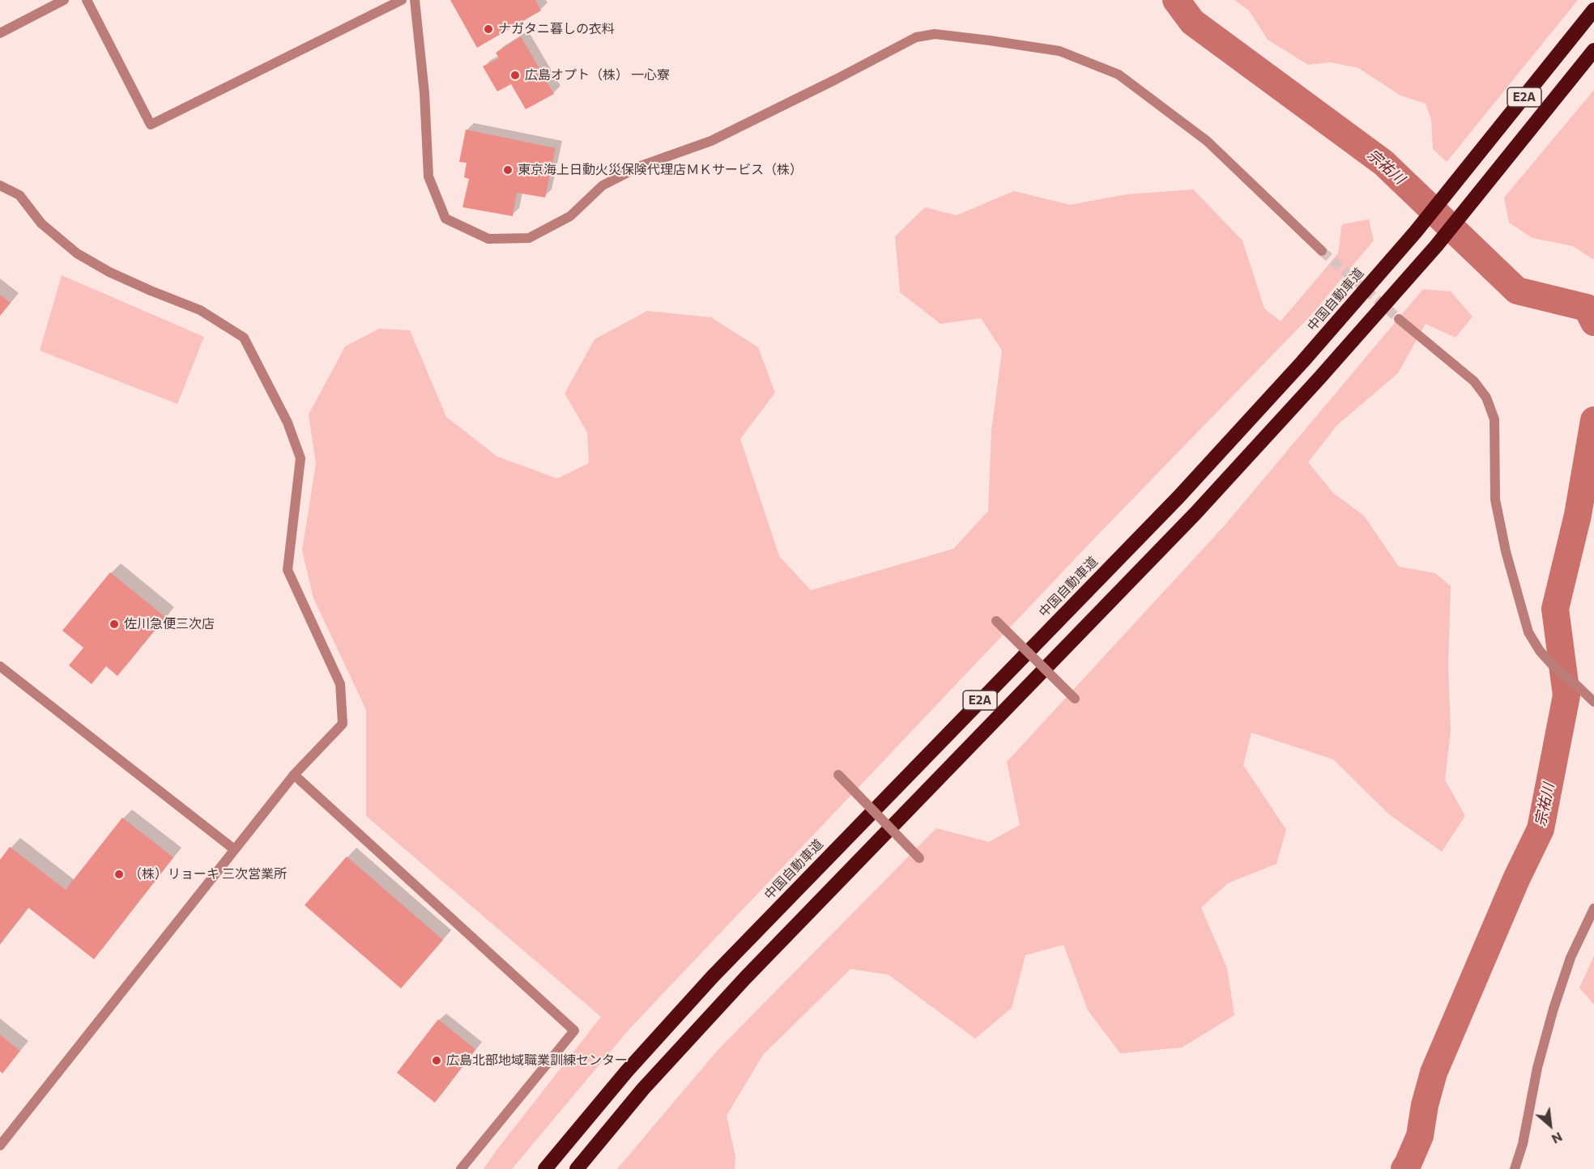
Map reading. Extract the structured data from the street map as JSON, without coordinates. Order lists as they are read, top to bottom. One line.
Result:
{"streets":{"highway":["E2A","中国自動車道"]},"water":["宗祐川"],"places":["ナガタニ暮しの衣料","広島オプト（株） 一心寮","東京海上日動火災保険代理店ＭＫサービス（株）","佐川急便三次店","（株）リョーキ 三次営業所","広島北部地域職業訓練センター"],"north":"bottom right"}
